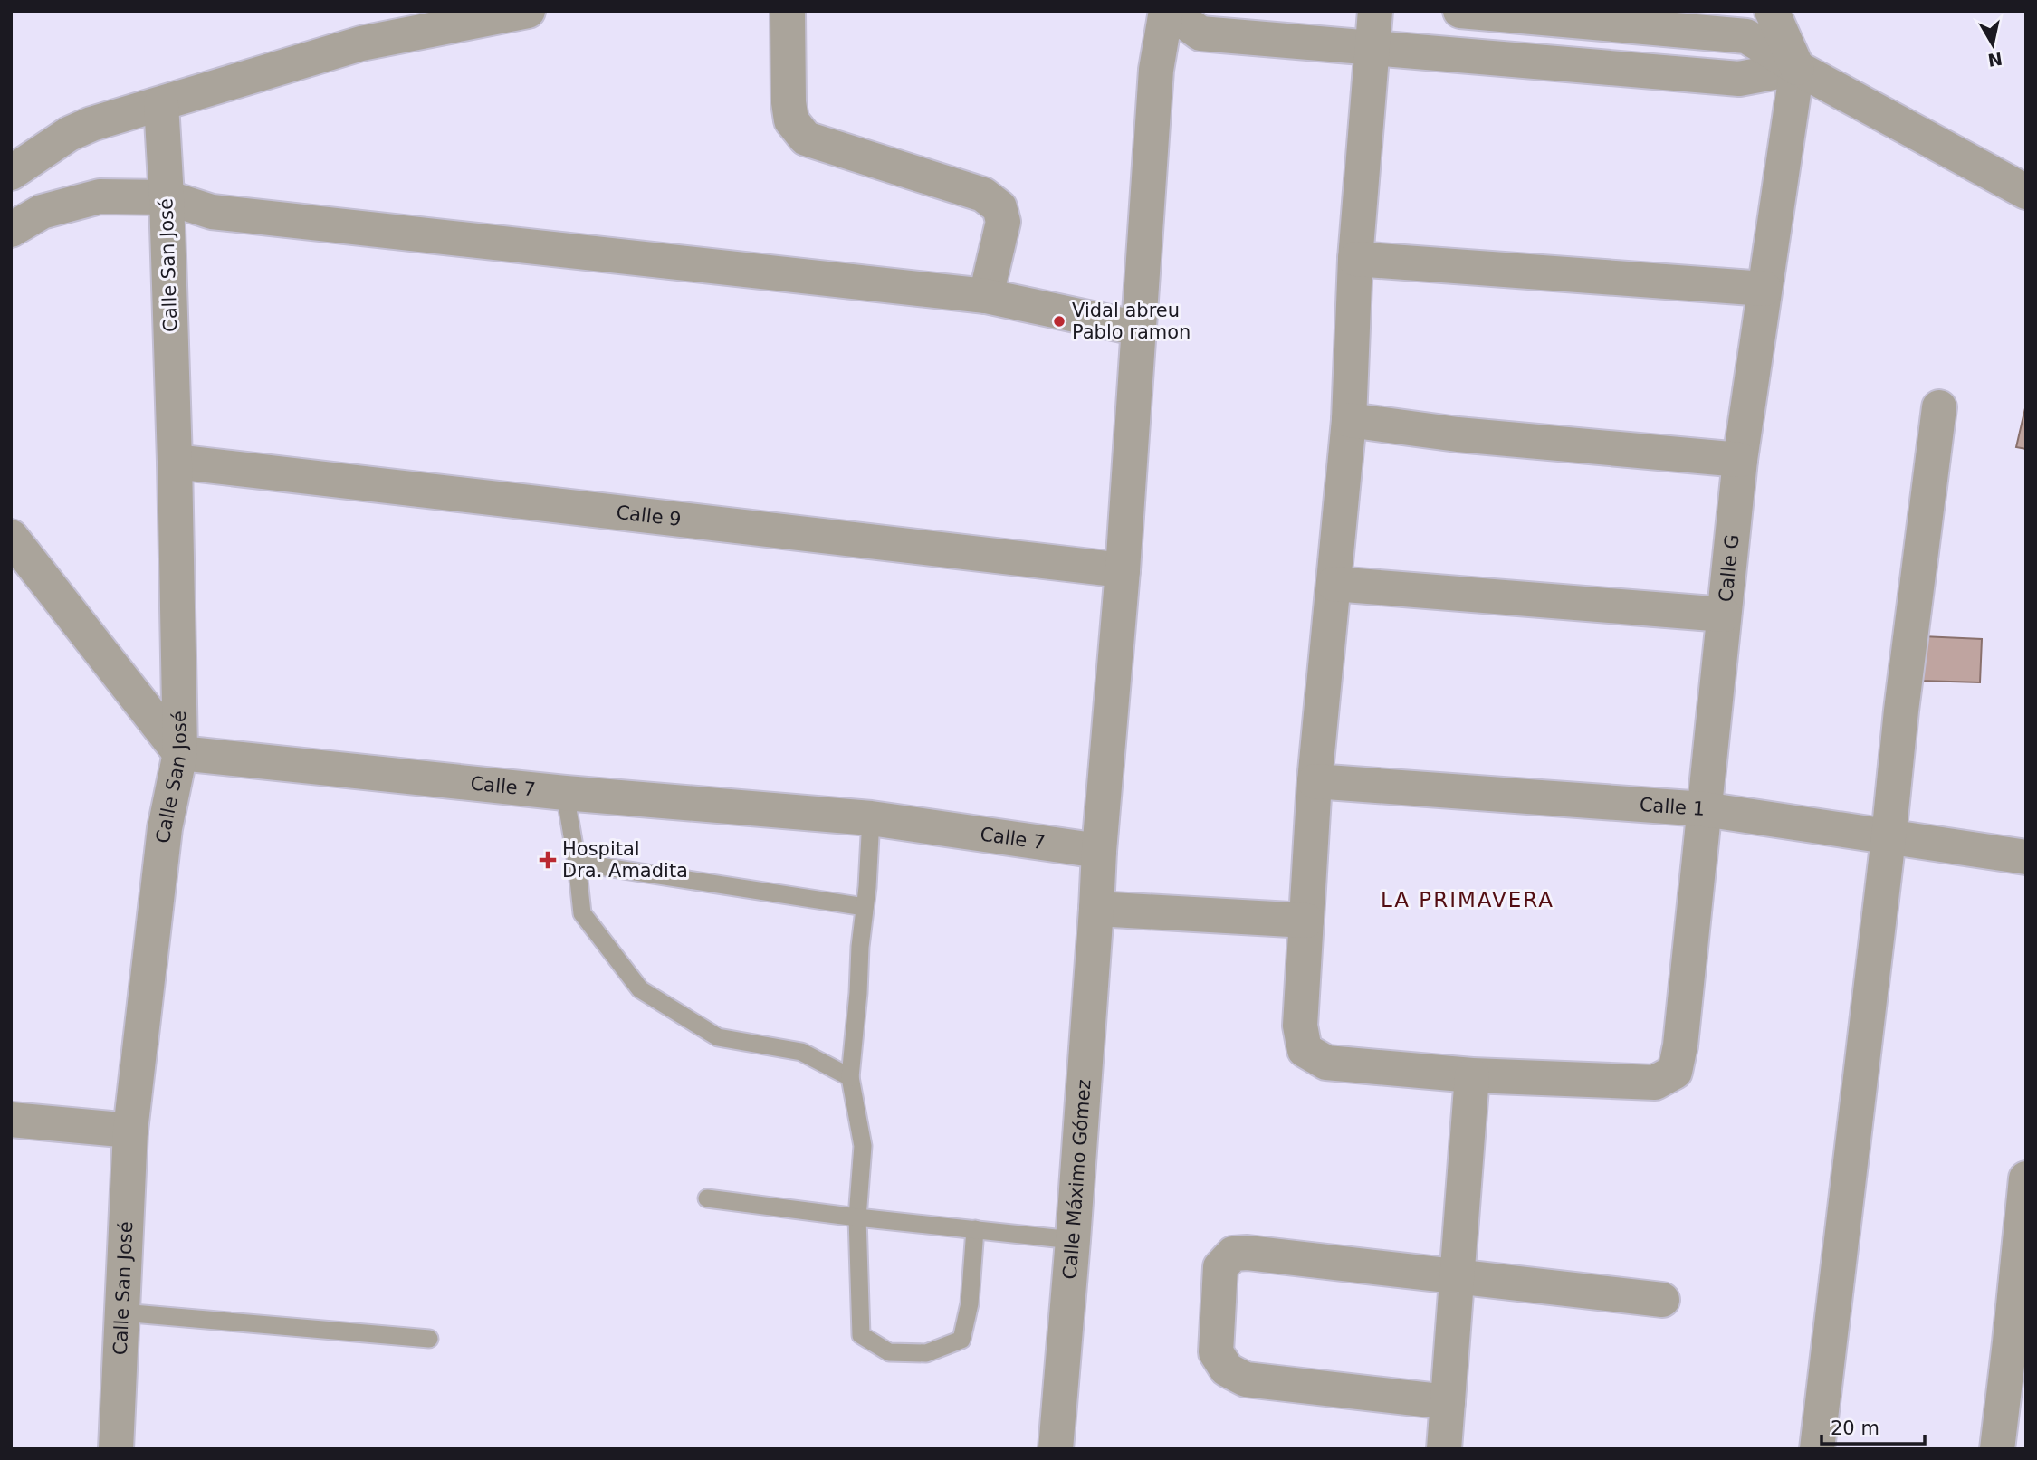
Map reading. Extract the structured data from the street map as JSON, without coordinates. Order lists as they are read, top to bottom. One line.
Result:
{"streets":{"street":["Calle San José","Calle 9","Calle G","Calle 7","Calle 1","Calle Máximo Gómez"]},"crossings":[["Calle San José","Calle 9"],["Calle San José","Calle 7"],["Calle 9","Calle Máximo Gómez"],["Calle G","Calle 1"],["Calle 7","Calle Máximo Gómez"]],"districts":["LA PRIMAVERA"],"places":{"other":["Vidal abreu Pablo ramon"],"health":["Hospital Dra. Amadita"]},"scale_bar":"20 m","north":"bottom"}
